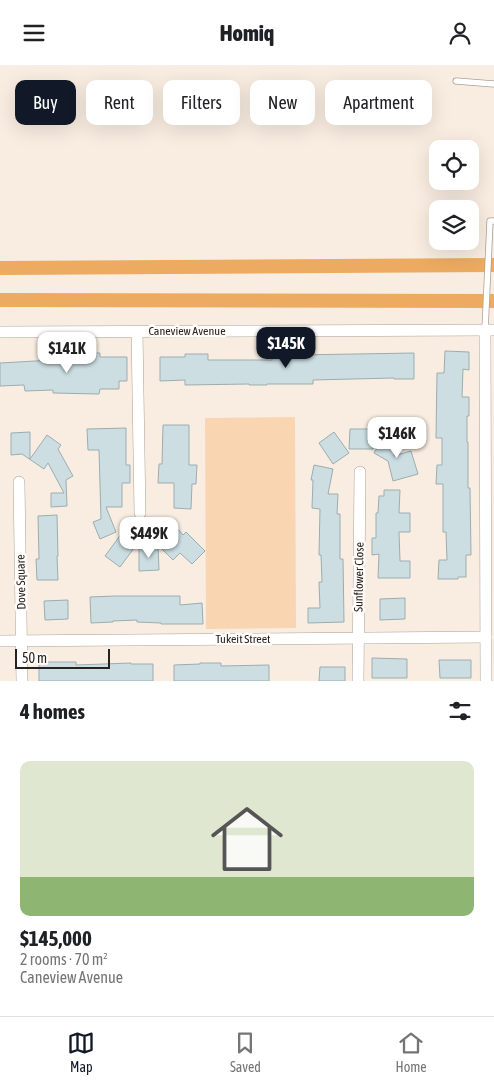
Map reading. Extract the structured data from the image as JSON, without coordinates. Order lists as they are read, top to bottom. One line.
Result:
{"streets":{"street":["Caneview Avenue","Sunflower Close","Dove Square","Tukeit Street"]},"crossings":[["Sunflower Close","Tukeit Street"],["Dove Square","Tukeit Street"]],"scale_bar":"50 m","page":{"header":"Homiq","chip":["Buy","Rent","Filters","New","Apartment"],"price":["$145K","$141K","$146K","$449K"],"scale":"50 m","heading":"4 homes","list":[{"name":"$145,000","note":"2 rooms · 70 m² · Caneview Avenue"}],"tabs":["Map","Saved","Home"]}}
